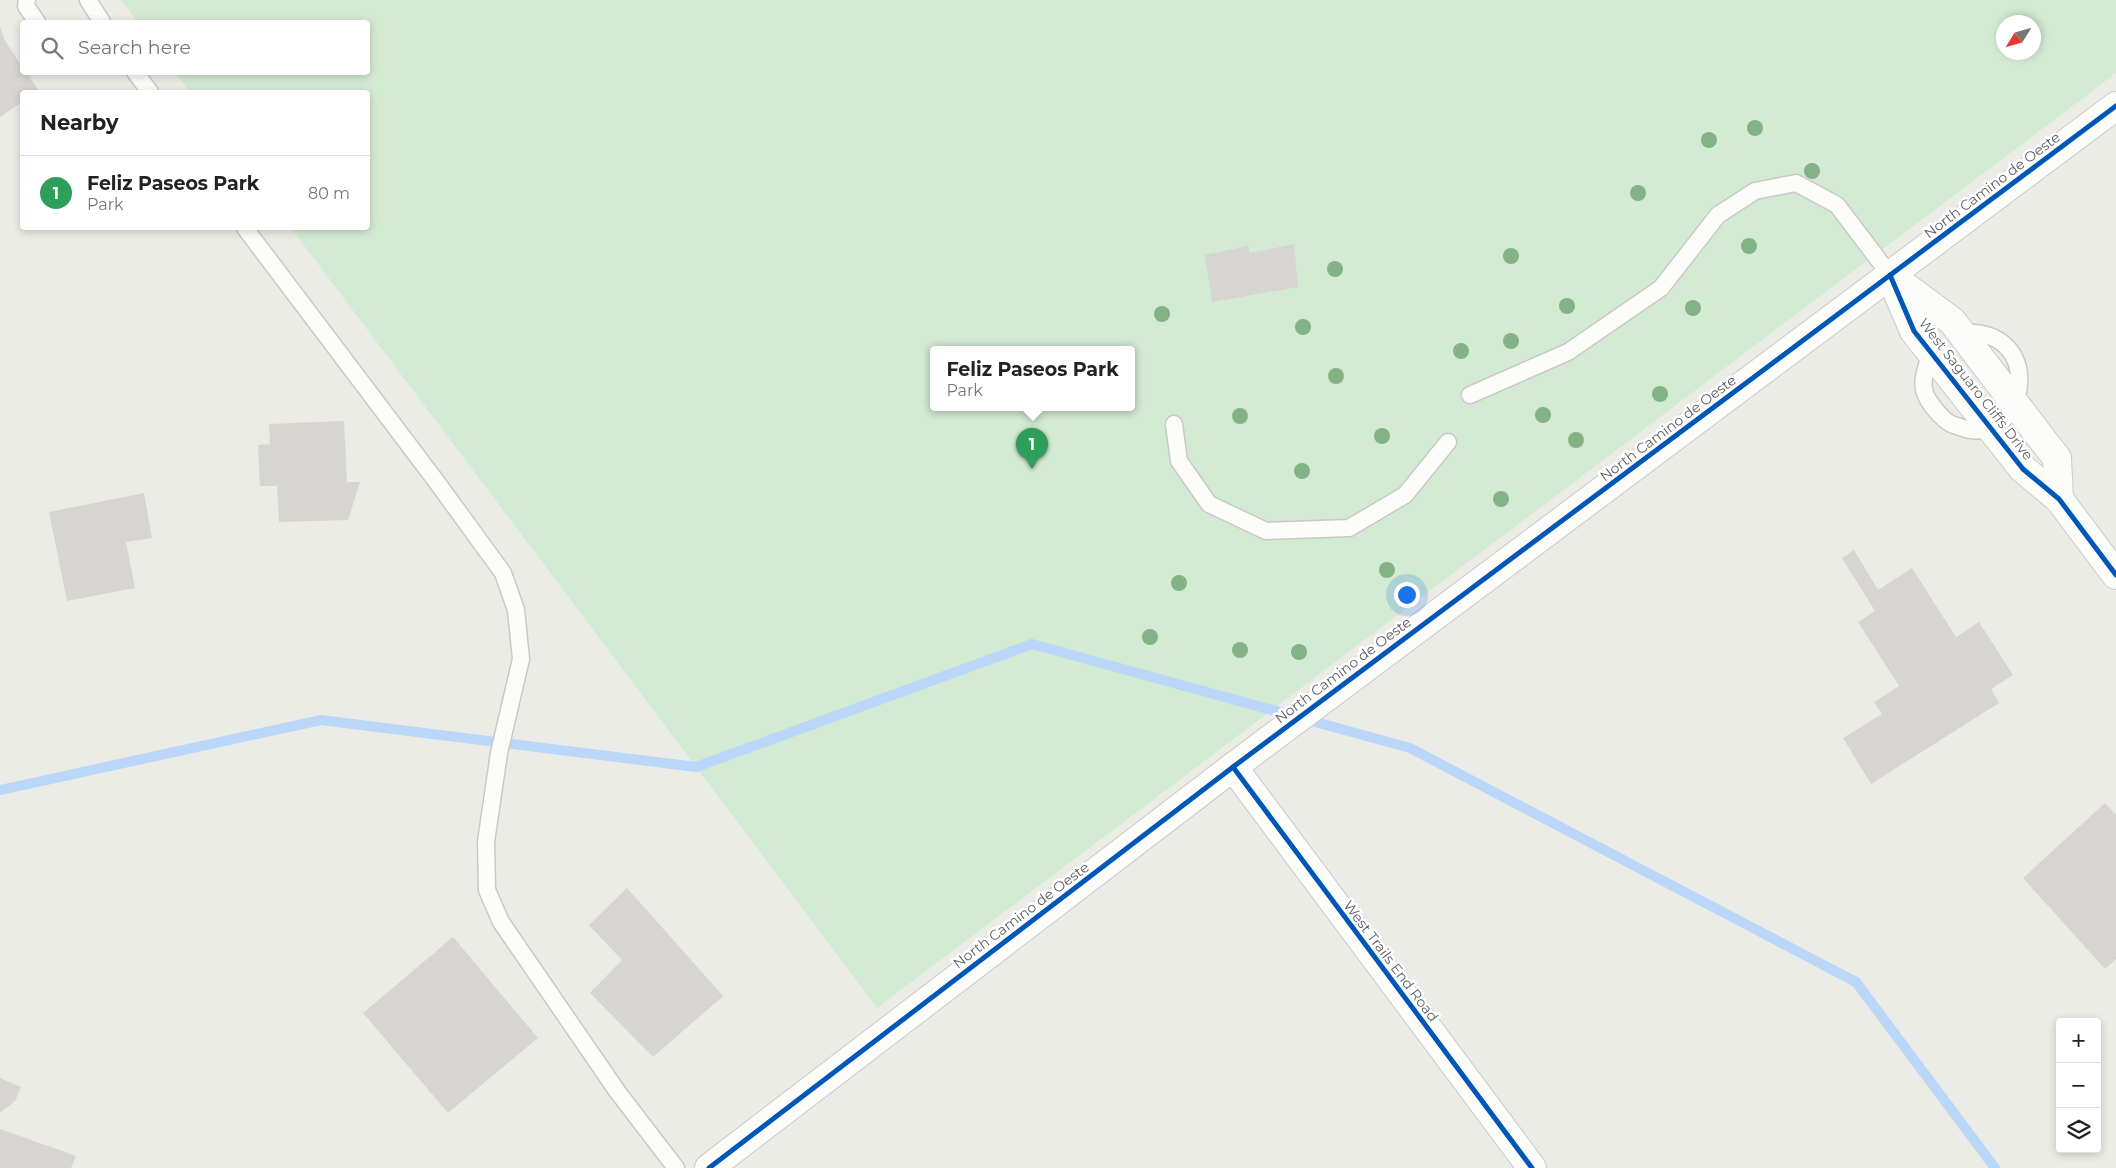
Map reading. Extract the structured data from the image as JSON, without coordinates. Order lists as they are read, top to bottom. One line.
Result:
{"streets":{"street":["North Camino de Oeste","West Saguaro Cliffs Drive","West Trails End Road"]},"crossings":[["North Camino de Oeste","West Saguaro Cliffs Drive"],["North Camino de Oeste","West Trails End Road"]],"north":"bottom left","page":{"search":"Search here","heading":"Nearby","list":[{"mark":"1","name":"Feliz Paseos Park","note":"Park","value":"80 m"}],"popup":["Feliz Paseos Park","Park"],"pins":"1","map_buttons":["+","−"]}}
